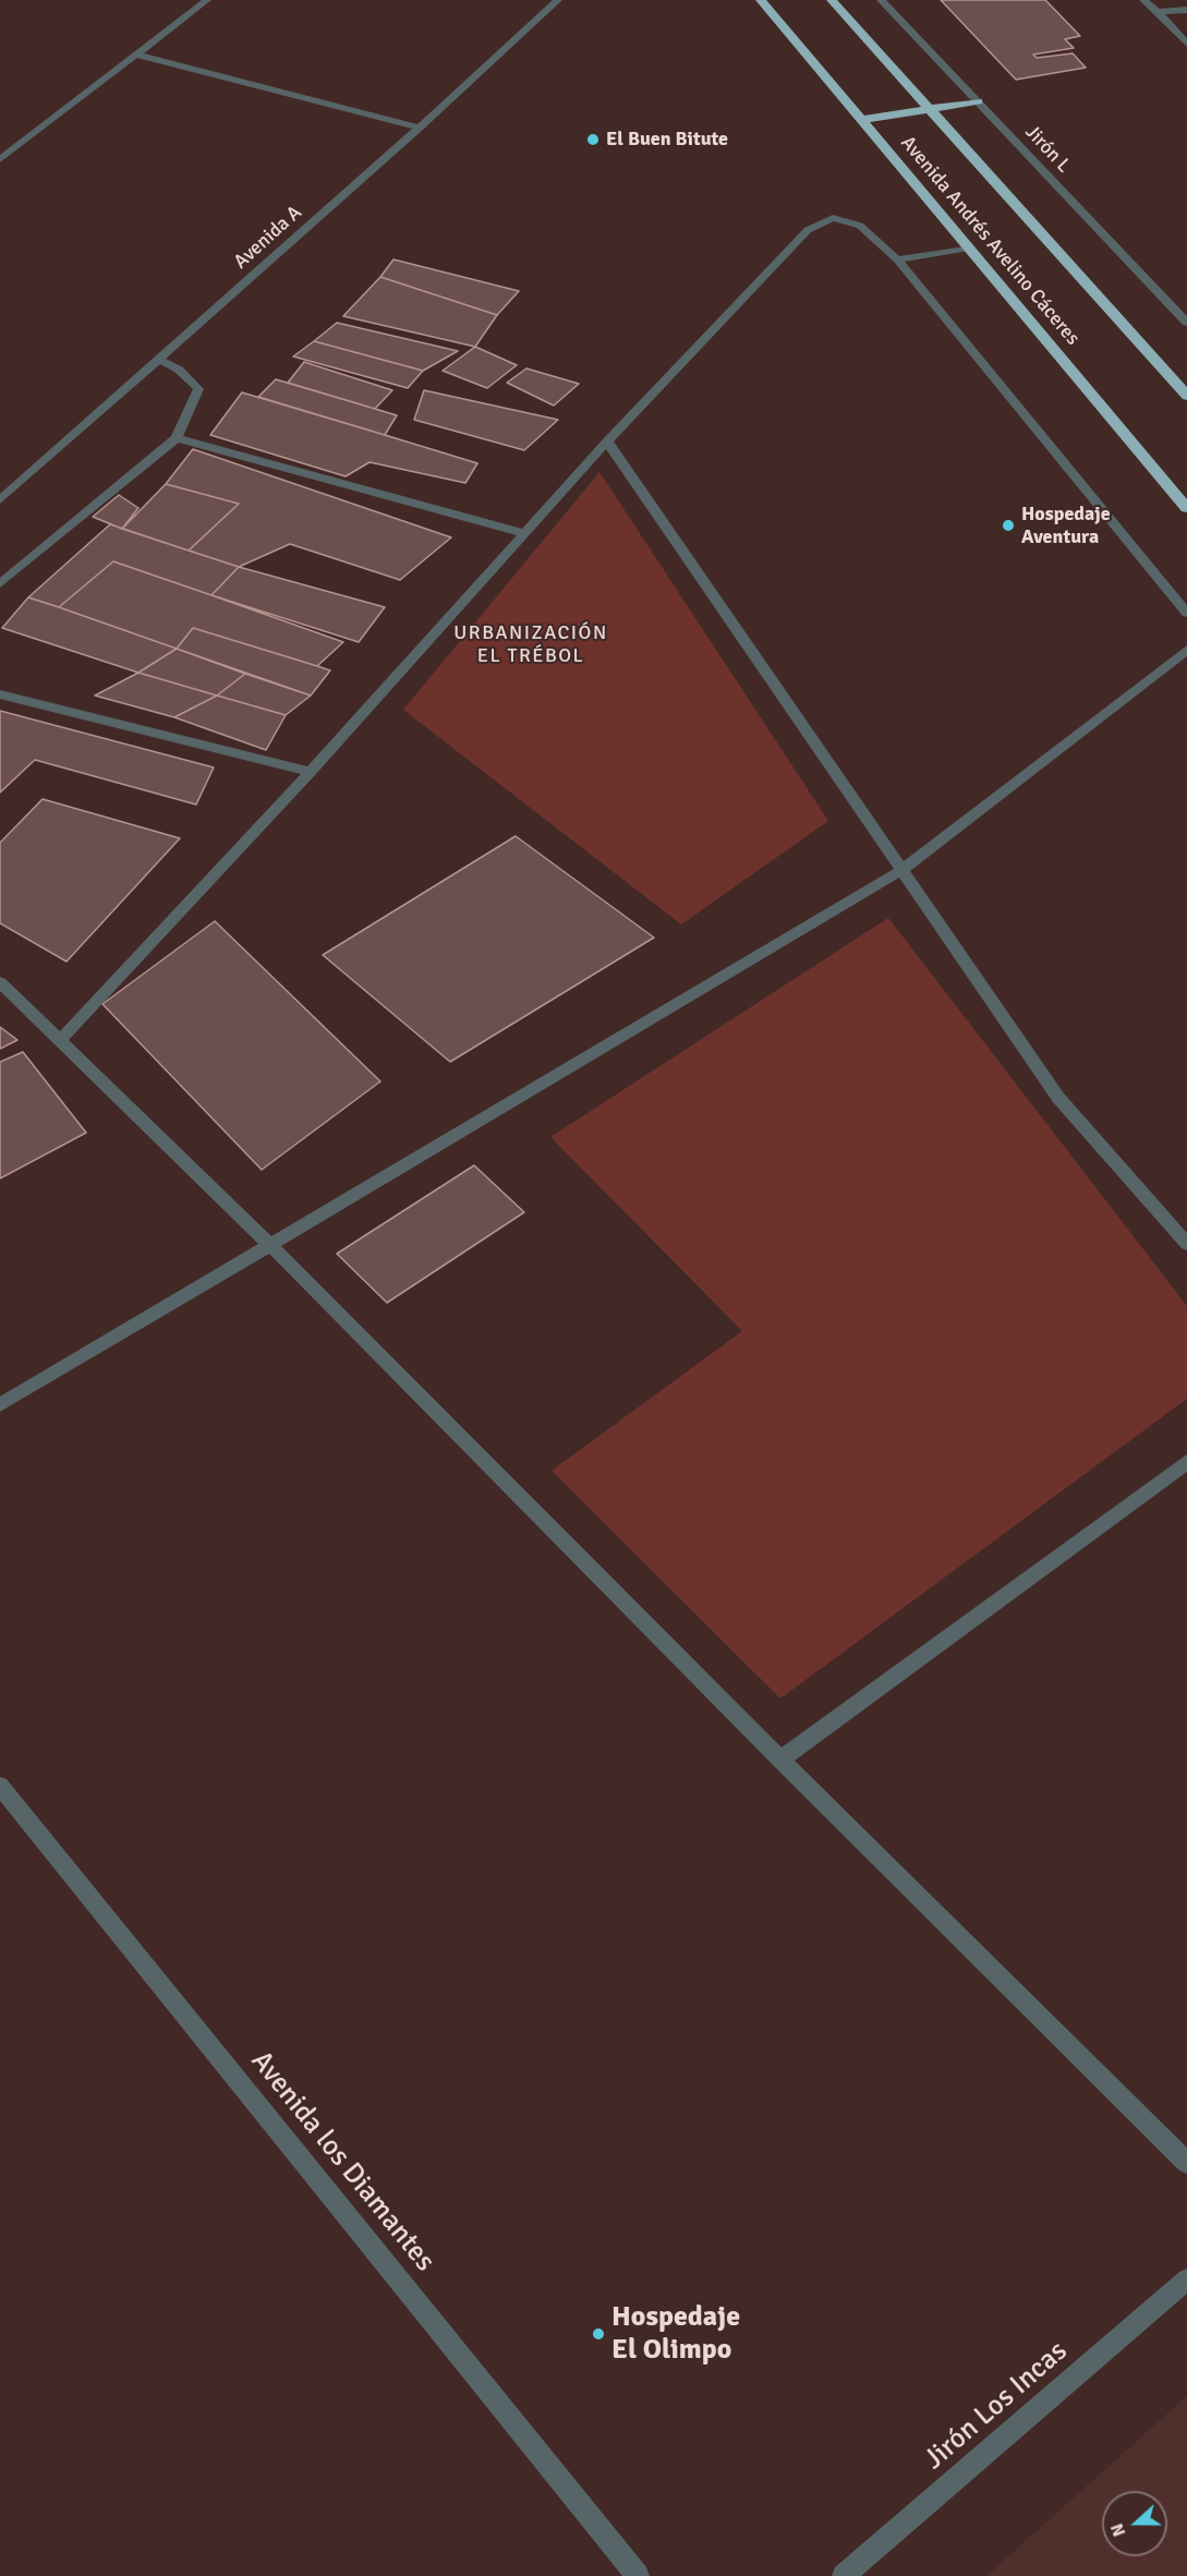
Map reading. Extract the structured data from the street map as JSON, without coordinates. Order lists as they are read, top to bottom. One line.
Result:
{"streets":{"highway":["Avenida Andrés Avelino Cáceres"],"street":["Jirón L","Avenida A","Avenida los Diamantes","Jirón Los Incas"]},"districts":["URBANIZACIÓN EL TRÉBOL"],"places":["El Buen Bitute","Hospedaje Aventura","Hospedaje El Olimpo"],"north":"left"}
